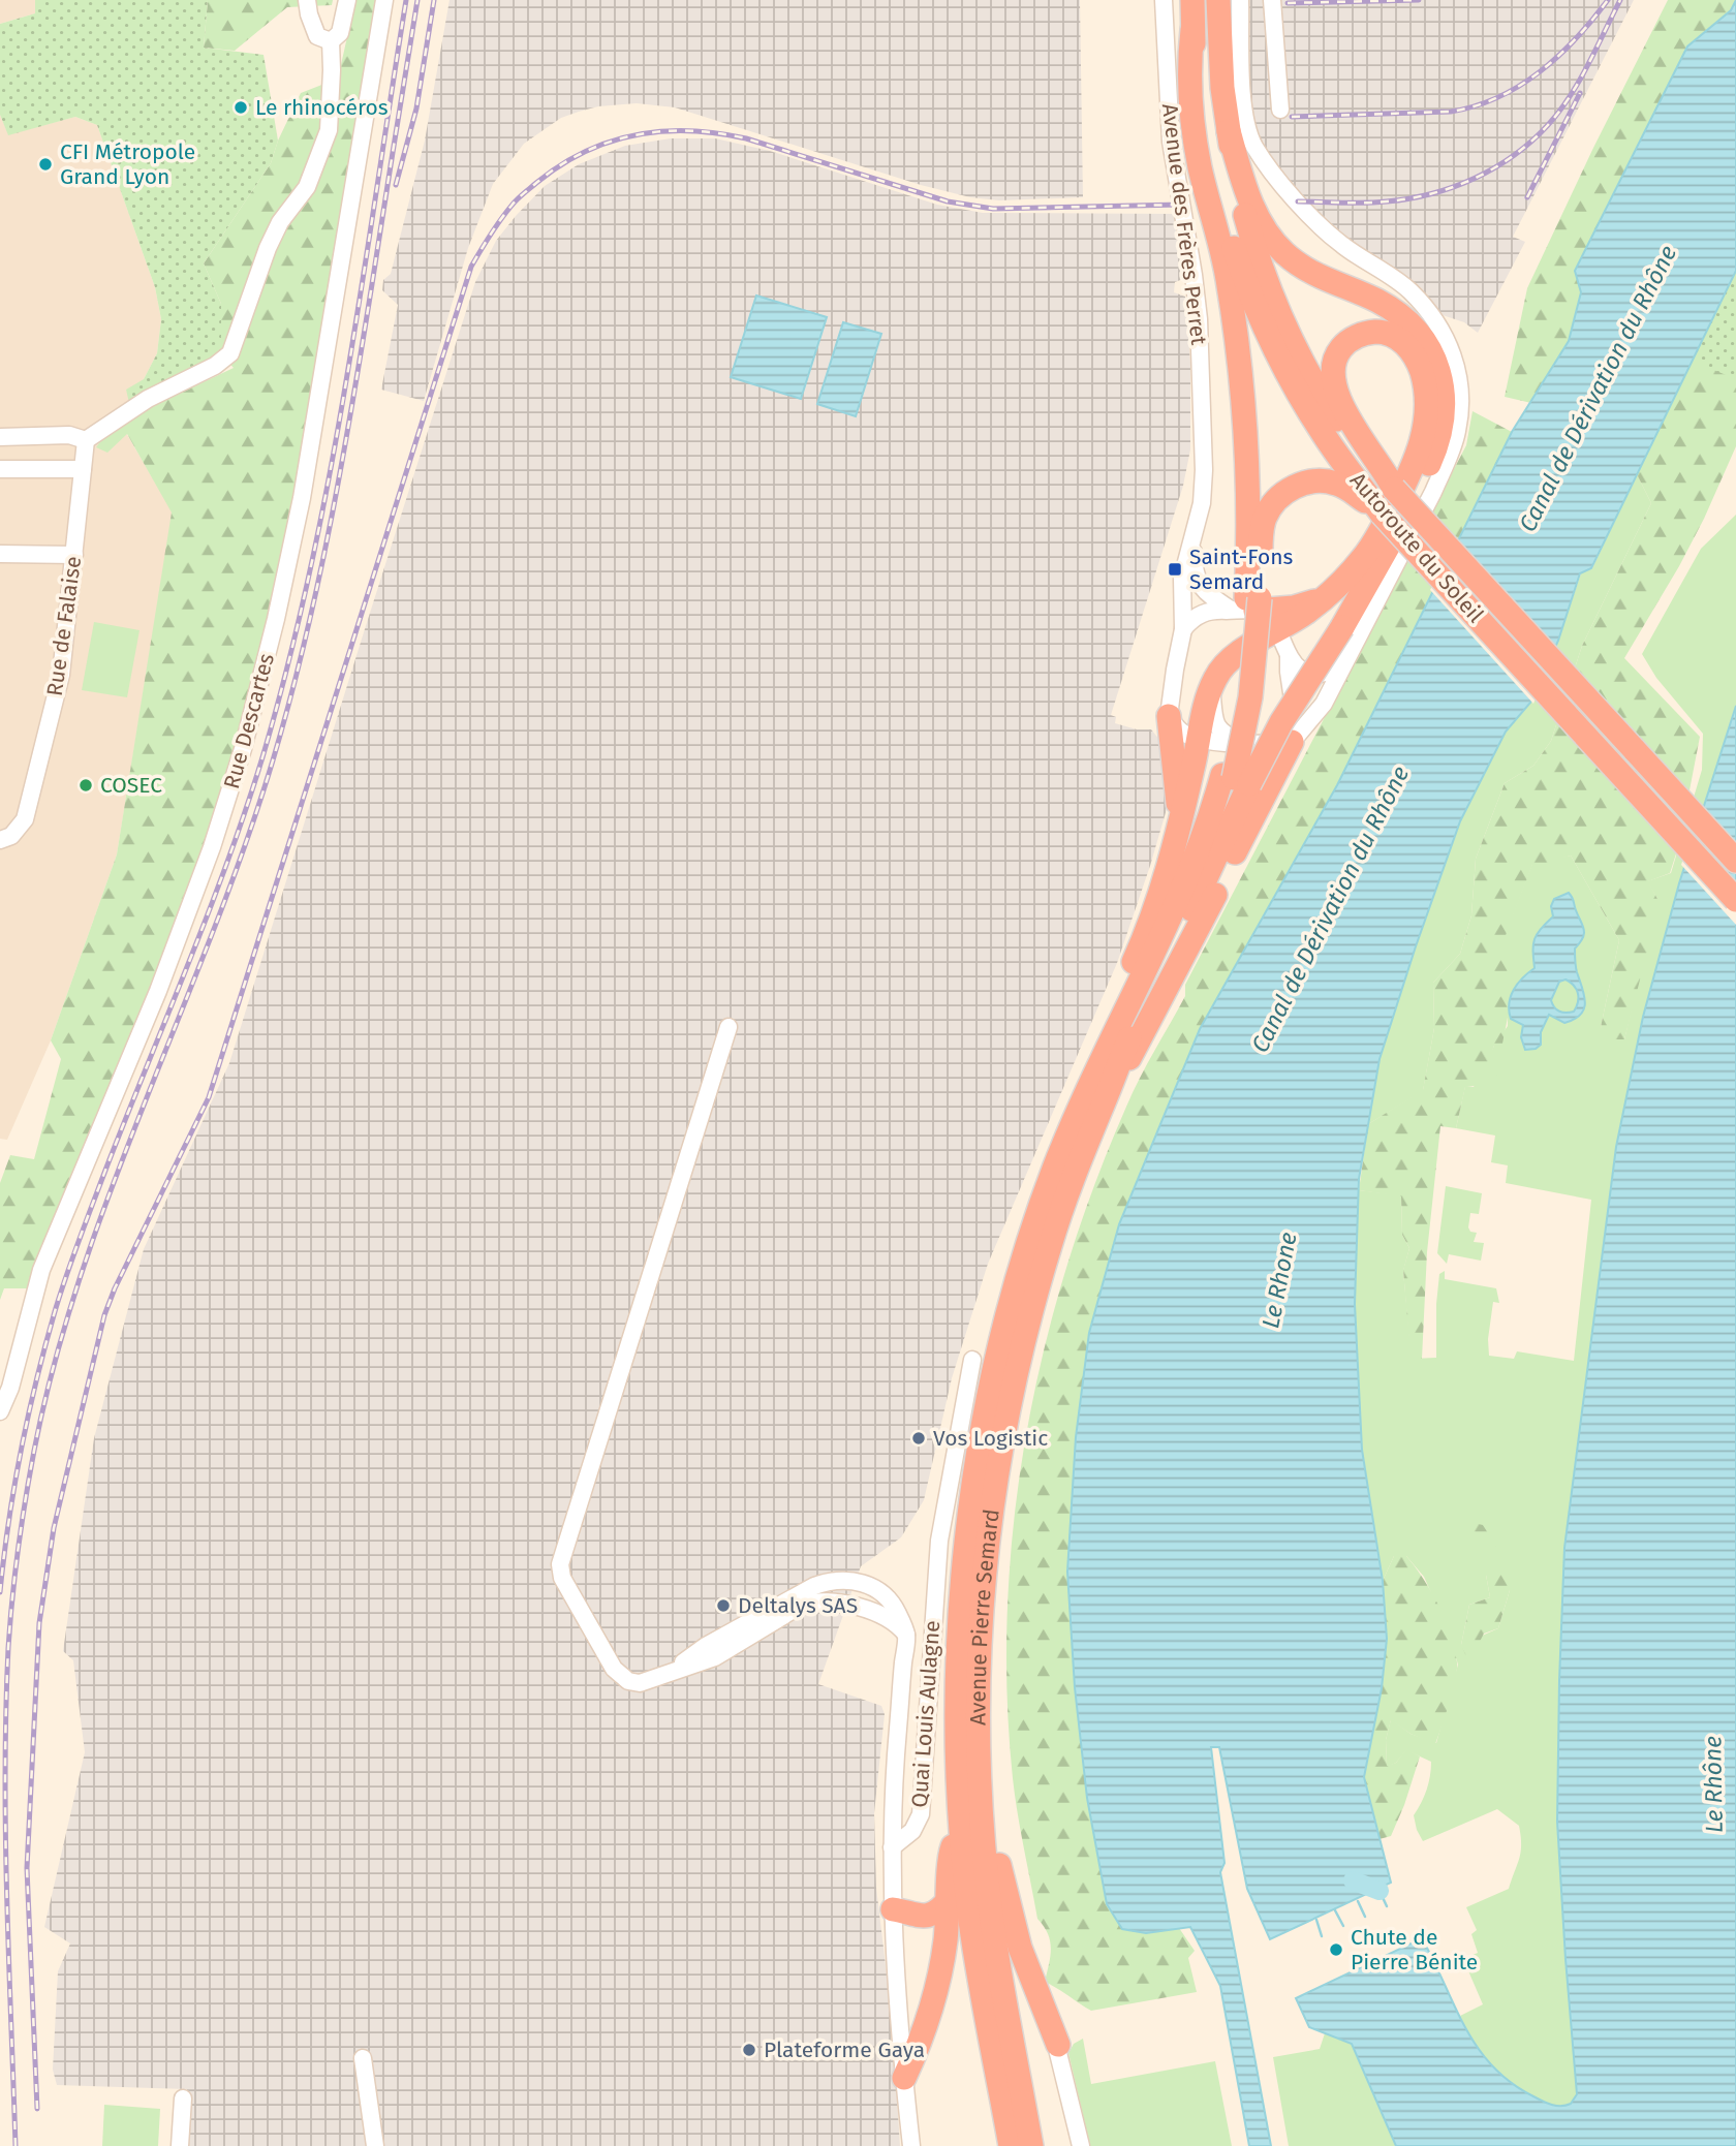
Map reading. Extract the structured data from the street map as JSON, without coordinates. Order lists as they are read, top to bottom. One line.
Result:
{"streets":{"highway":["Autoroute du Soleil","Avenue Pierre Semard"],"street":["Avenue des Frères Perret","Rue de Falaise","Rue Descartes","Quai Louis Aulagne"]},"water":["Canal de Dérivation du Rhône","Le Rhone","Le Rhône"],"places":{"other":["Le rhinocéros","CFI Métropole Grand Lyon","COSEC","Vos Logistic","Deltalys SAS","Chute de Pierre Bénite","Plateforme Gaya"],"transit":["Saint-Fons Semard"]}}
